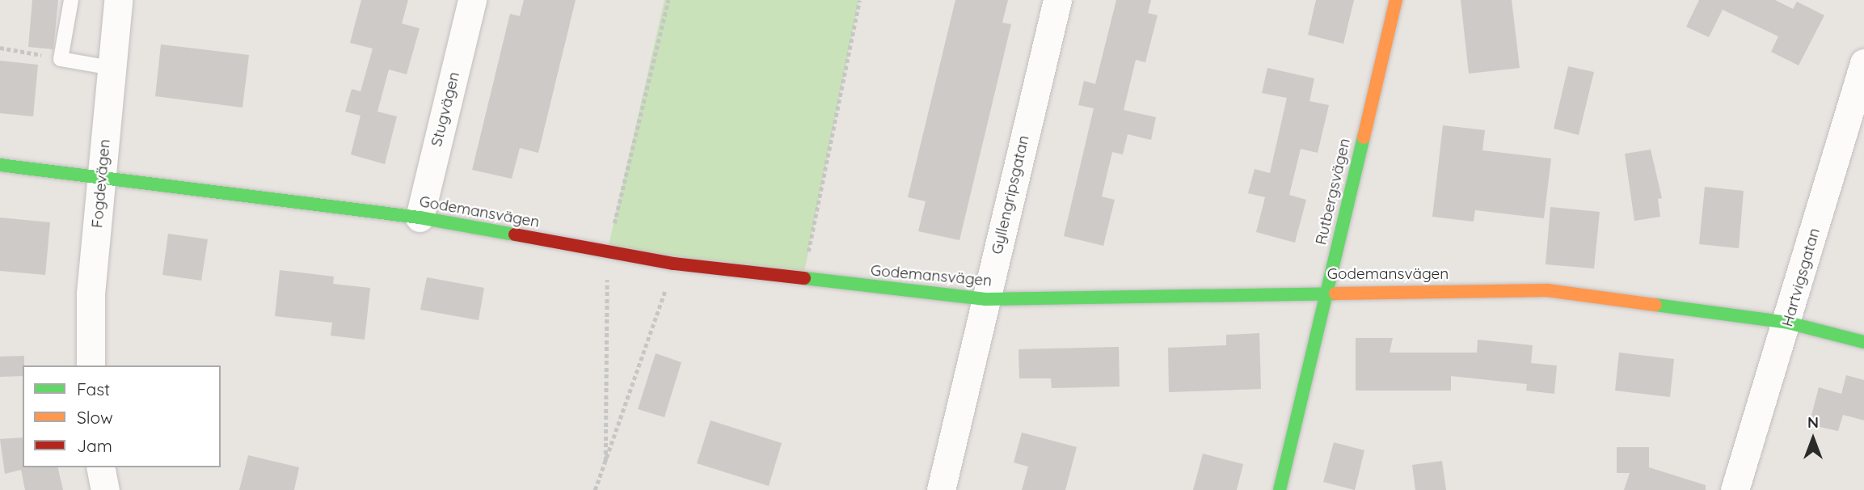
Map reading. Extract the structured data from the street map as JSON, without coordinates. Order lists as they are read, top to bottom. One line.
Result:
{"streets":{"street":["Stugvägen","Fogdevägen","Rutbergsvägen","Gyllengripsgatan","Godemansvägen","Hartvigsgatan"]},"crossings":[["Stugvägen","Godemansvägen"],["Fogdevägen","Godemansvägen"],["Rutbergsvägen","Godemansvägen"],["Gyllengripsgatan","Godemansvägen"],["Godemansvägen","Hartvigsgatan"]],"legend":["Fast","Slow","Jam"],"north":"top"}
